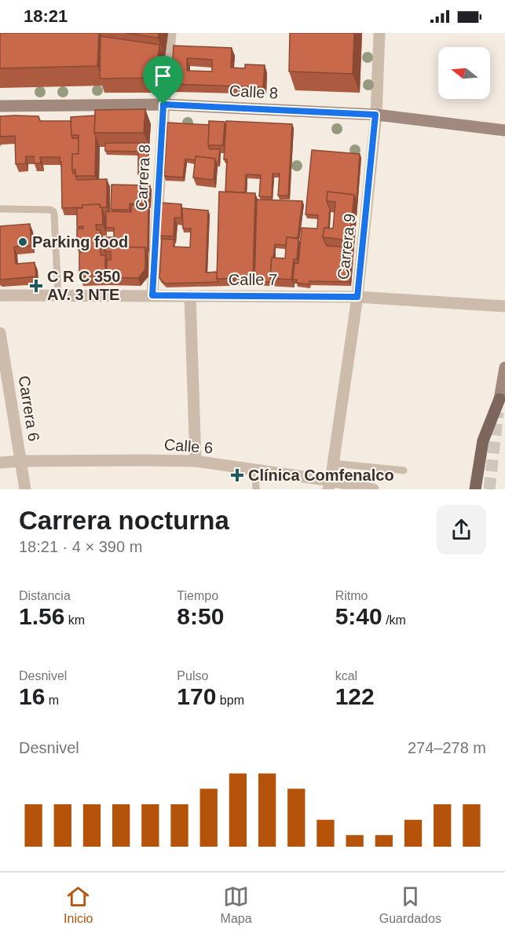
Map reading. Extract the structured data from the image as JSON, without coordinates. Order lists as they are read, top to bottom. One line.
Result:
{"streets":{"street":["Calle 8","Carrera 8","Carrera 9","Calle 7","Carrera 6","Calle 6"]},"crossings":[["Calle 8","Carrera 8"],["Calle 8","Carrera 9"],["Carrera 8","Calle 7"],["Carrera 9","Calle 7"],["Carrera 9","Calle 6"],["Carrera 6","Calle 6"]],"places":{"other":["Parking food"],"health":["C R C 350 AV. 3 NTE","Clínica Comfenalco"]},"north":"left","page":{"status":"18:21","heading":["Carrera nocturna","18:21 · 4 × 390 m"],"stats":[["Distancia","1.56 km"],["Tiempo","8:50"],["Ritmo","5:40 /km"],["Desnivel","16 m"],["Pulso","170 bpm"],["kcal","122"]],"chart":["Desnivel","274–278 m"],"tabs":["Inicio","Mapa","Guardados"]}}
